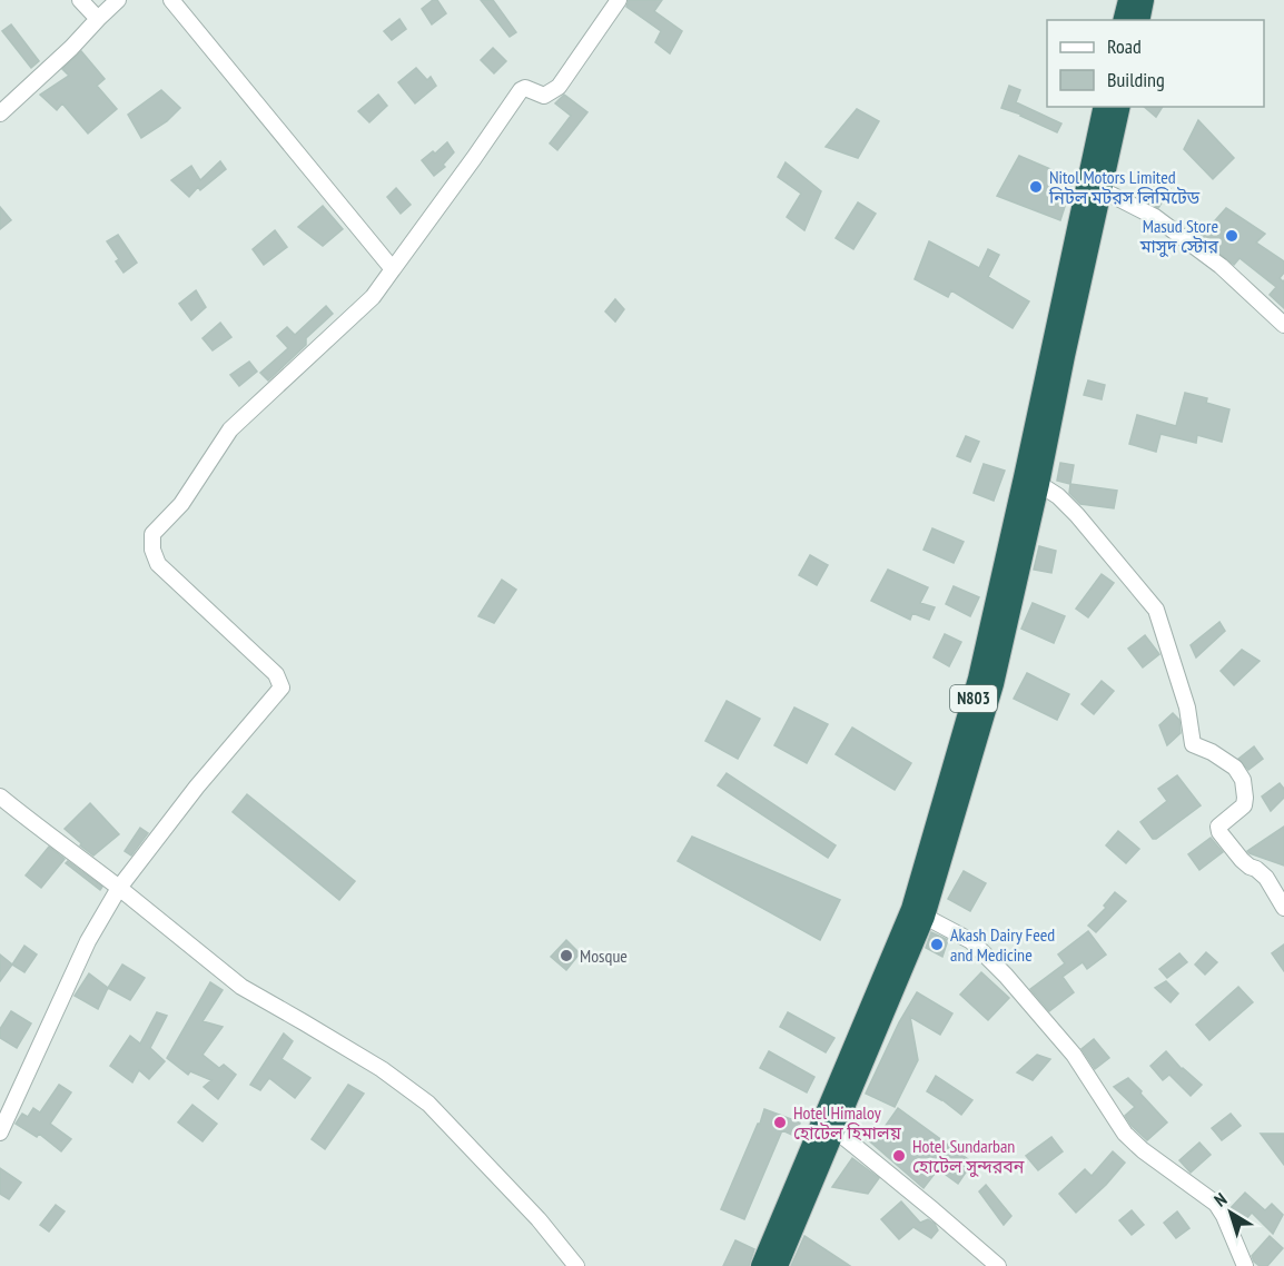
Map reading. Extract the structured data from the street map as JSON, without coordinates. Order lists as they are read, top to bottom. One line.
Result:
{"streets":{"highway":["N803"]},"places":["Nitol Motors Limited নিটল মটরস লিমিটেড","Masud Store মাসুদ স্টোর","Akash Dairy Feed and Medicine","Mosque","Hotel Himaloy হোটেল হিমালয়","Hotel Sundarban হোটেল সুন্দরবন"],"legend":["Road","Building"],"north":"top left"}
